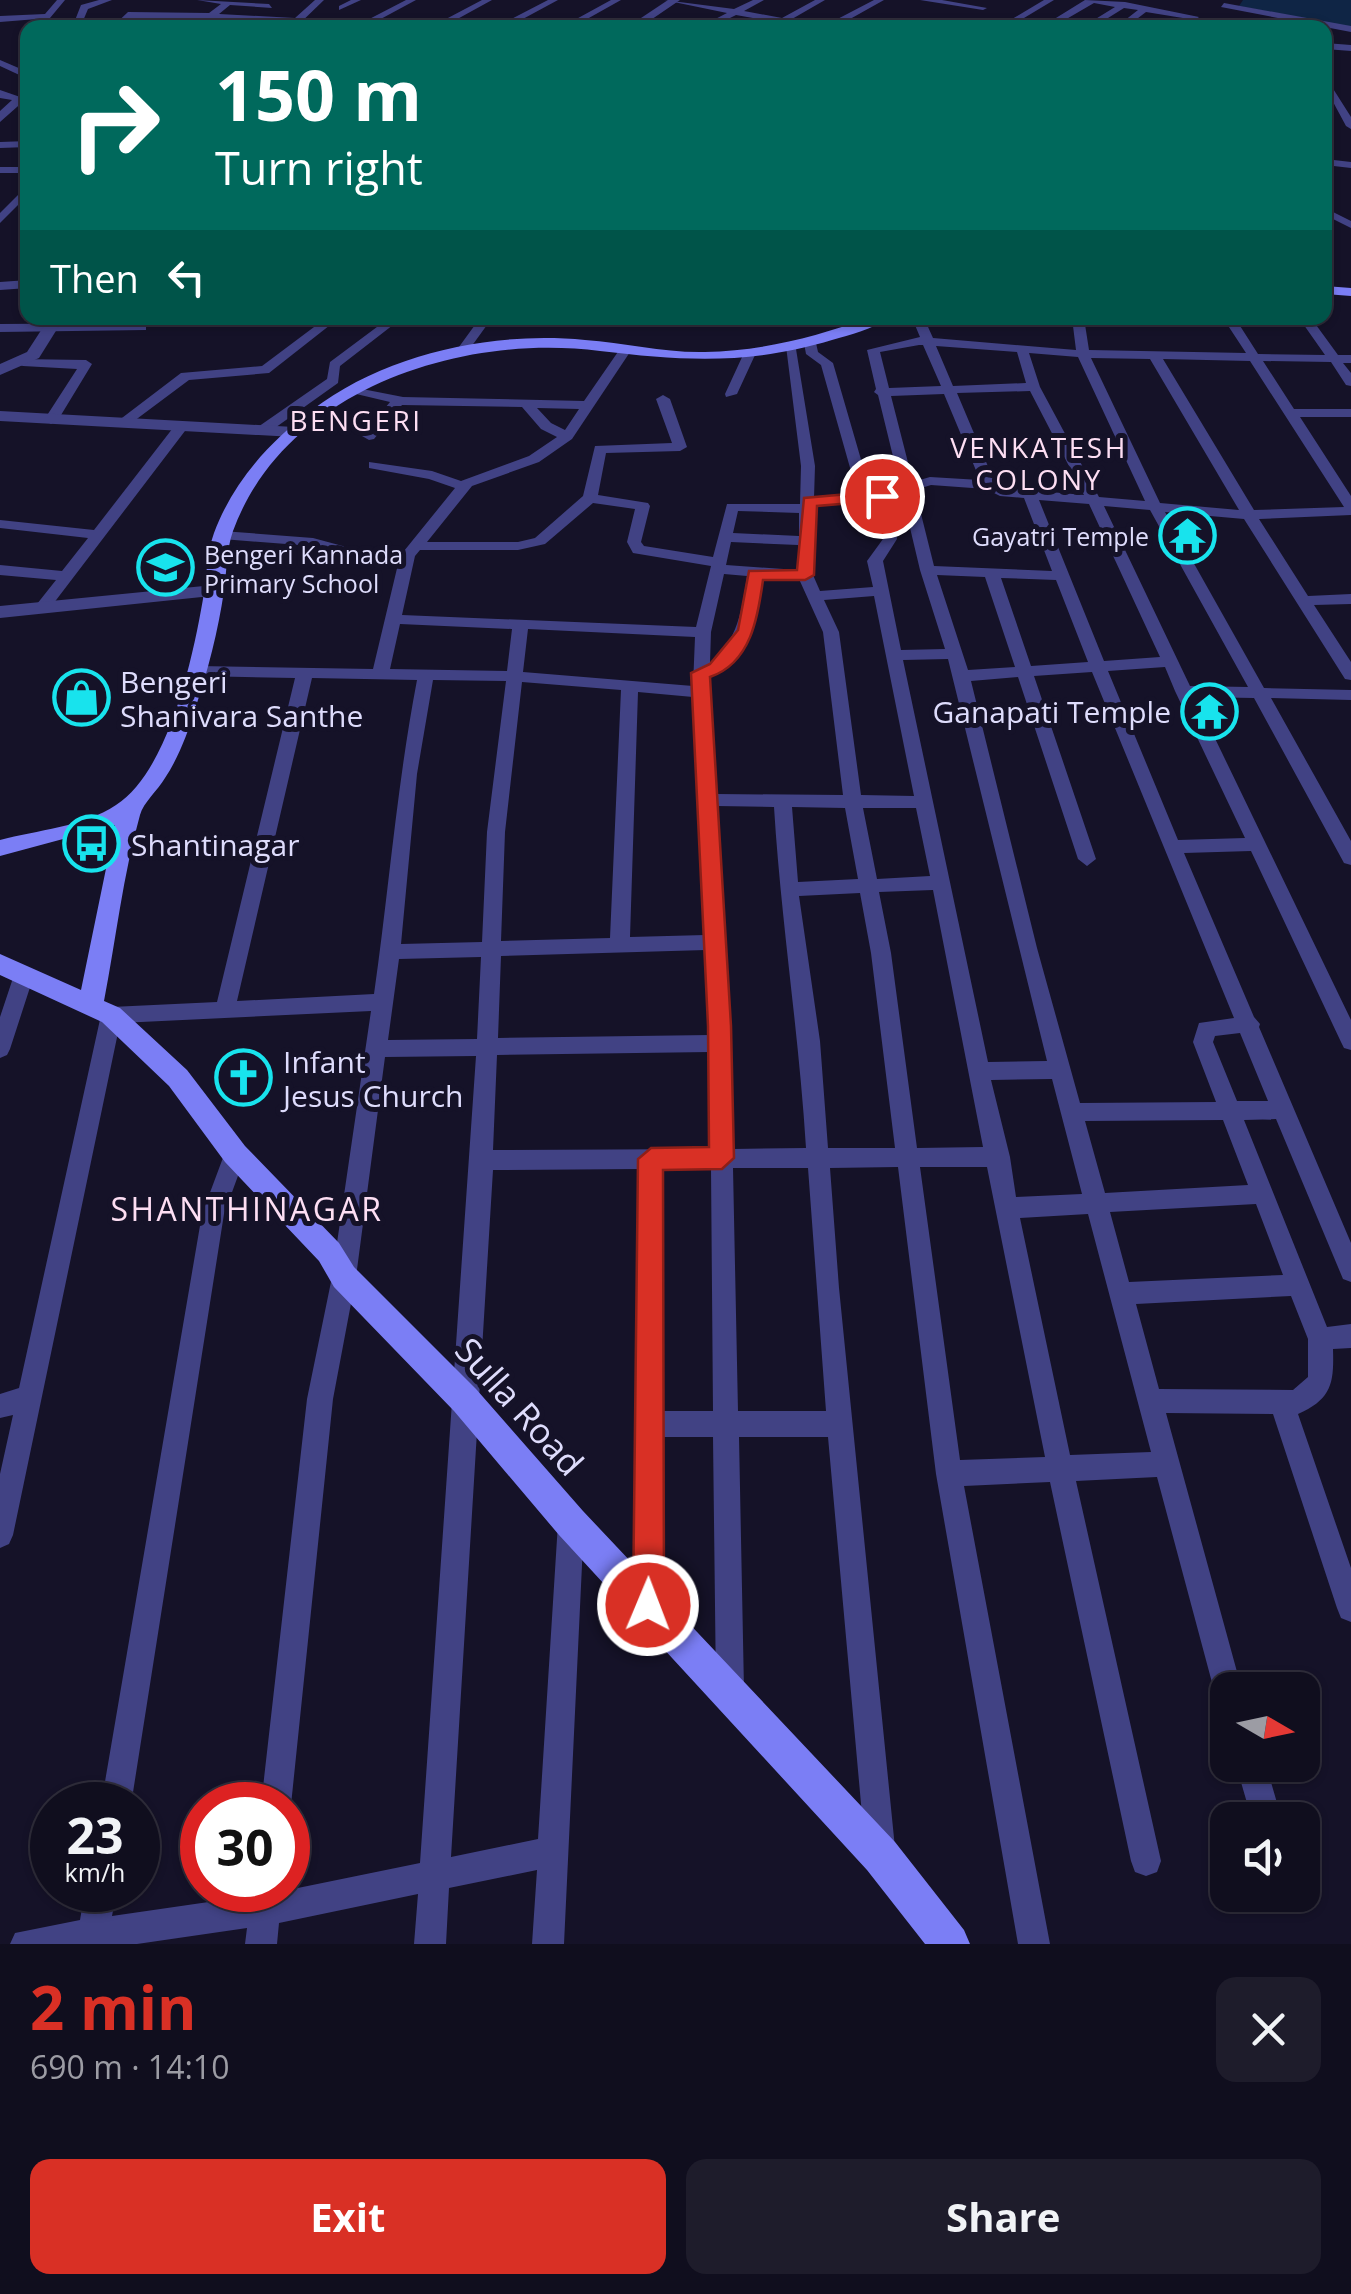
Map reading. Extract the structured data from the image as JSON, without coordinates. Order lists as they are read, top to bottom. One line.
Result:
{"streets":{"main road":["Sulla Road"]},"districts":["BENGERI","VENKATESH COLONY","SHANTHINAGAR"],"places":{"temple":["Gayatri Temple","Ganapati Temple"],"school or university":["Bengeri Kannada Primary School"],"shop":["Bengeri Shanivara Santhe"],"bus stop":["Shantinagar"],"church":["Infant Jesus Church"]},"north":"right","page":{"turn":["150 m","Turn right"],"then":"Then","speed":"23 km/h","limit":"30","heading":["2 min","690 m · 14:10"],"buttons":["Exit","Share"]}}
